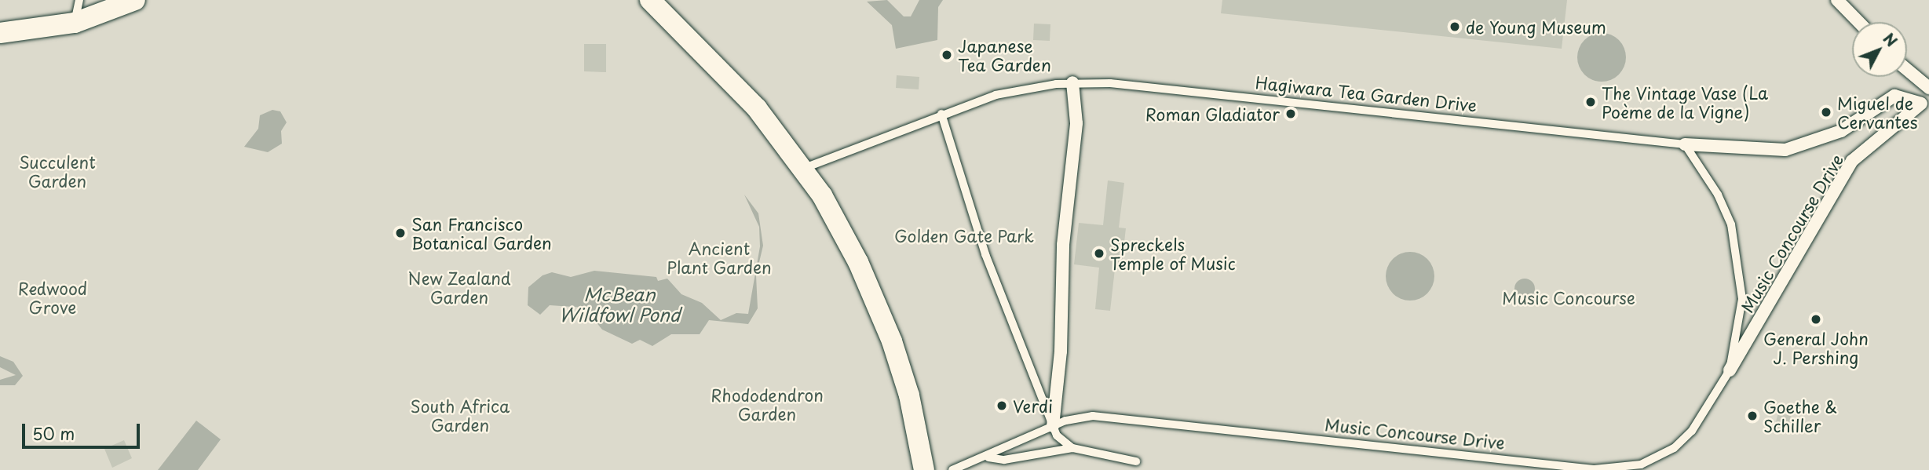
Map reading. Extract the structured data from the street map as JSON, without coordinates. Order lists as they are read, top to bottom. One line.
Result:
{"streets":{"street":["Hagiwara Tea Garden Drive","Music Concourse Drive"]},"crossings":[["Hagiwara Tea Garden Drive","Music Concourse Drive"]],"water":["McBean Wildfowl Pond"],"parks":["Succulent Garden","Golden Gate Park","Ancient Plant Garden","New Zealand Garden","Redwood Grove","Music Concourse","Rhododendron Garden","South Africa Garden"],"places":["de Young Museum","Japanese Tea Garden","The Vintage Vase (La Poème de la Vigne)","Miguel de Cervantes","Roman Gladiator","San Francisco Botanical Garden","Spreckels Temple of Music","General John J. Pershing","Verdi","Goethe & Schiller"],"scale_bar":"50 m","north":"top right"}
